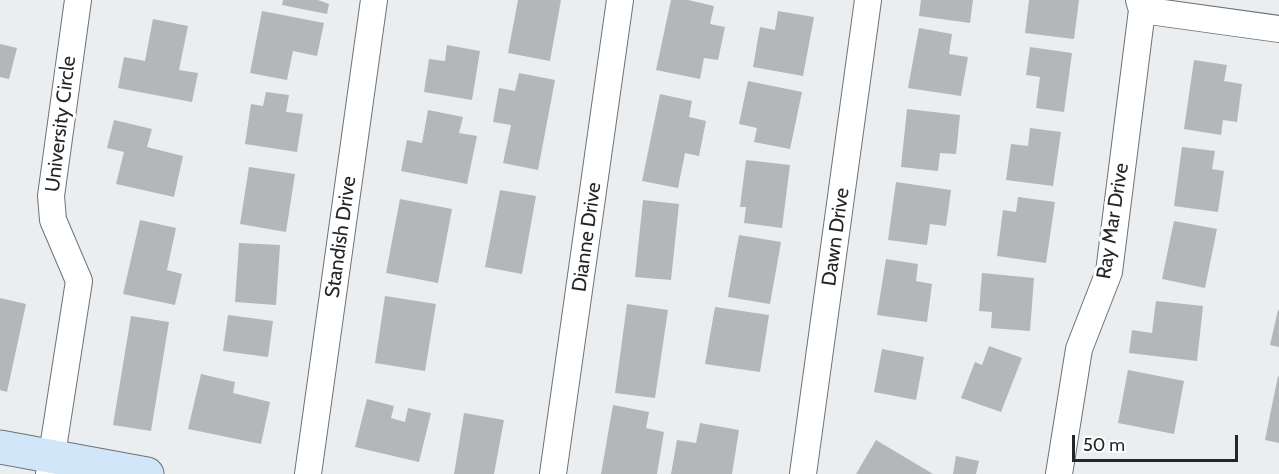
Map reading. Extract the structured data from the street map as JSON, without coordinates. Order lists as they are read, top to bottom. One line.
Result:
{"streets":{"street":["University Circle","Ray Mar Drive","Standish Drive","Dianne Drive","Dawn Drive"]},"scale_bar":"50 m"}
